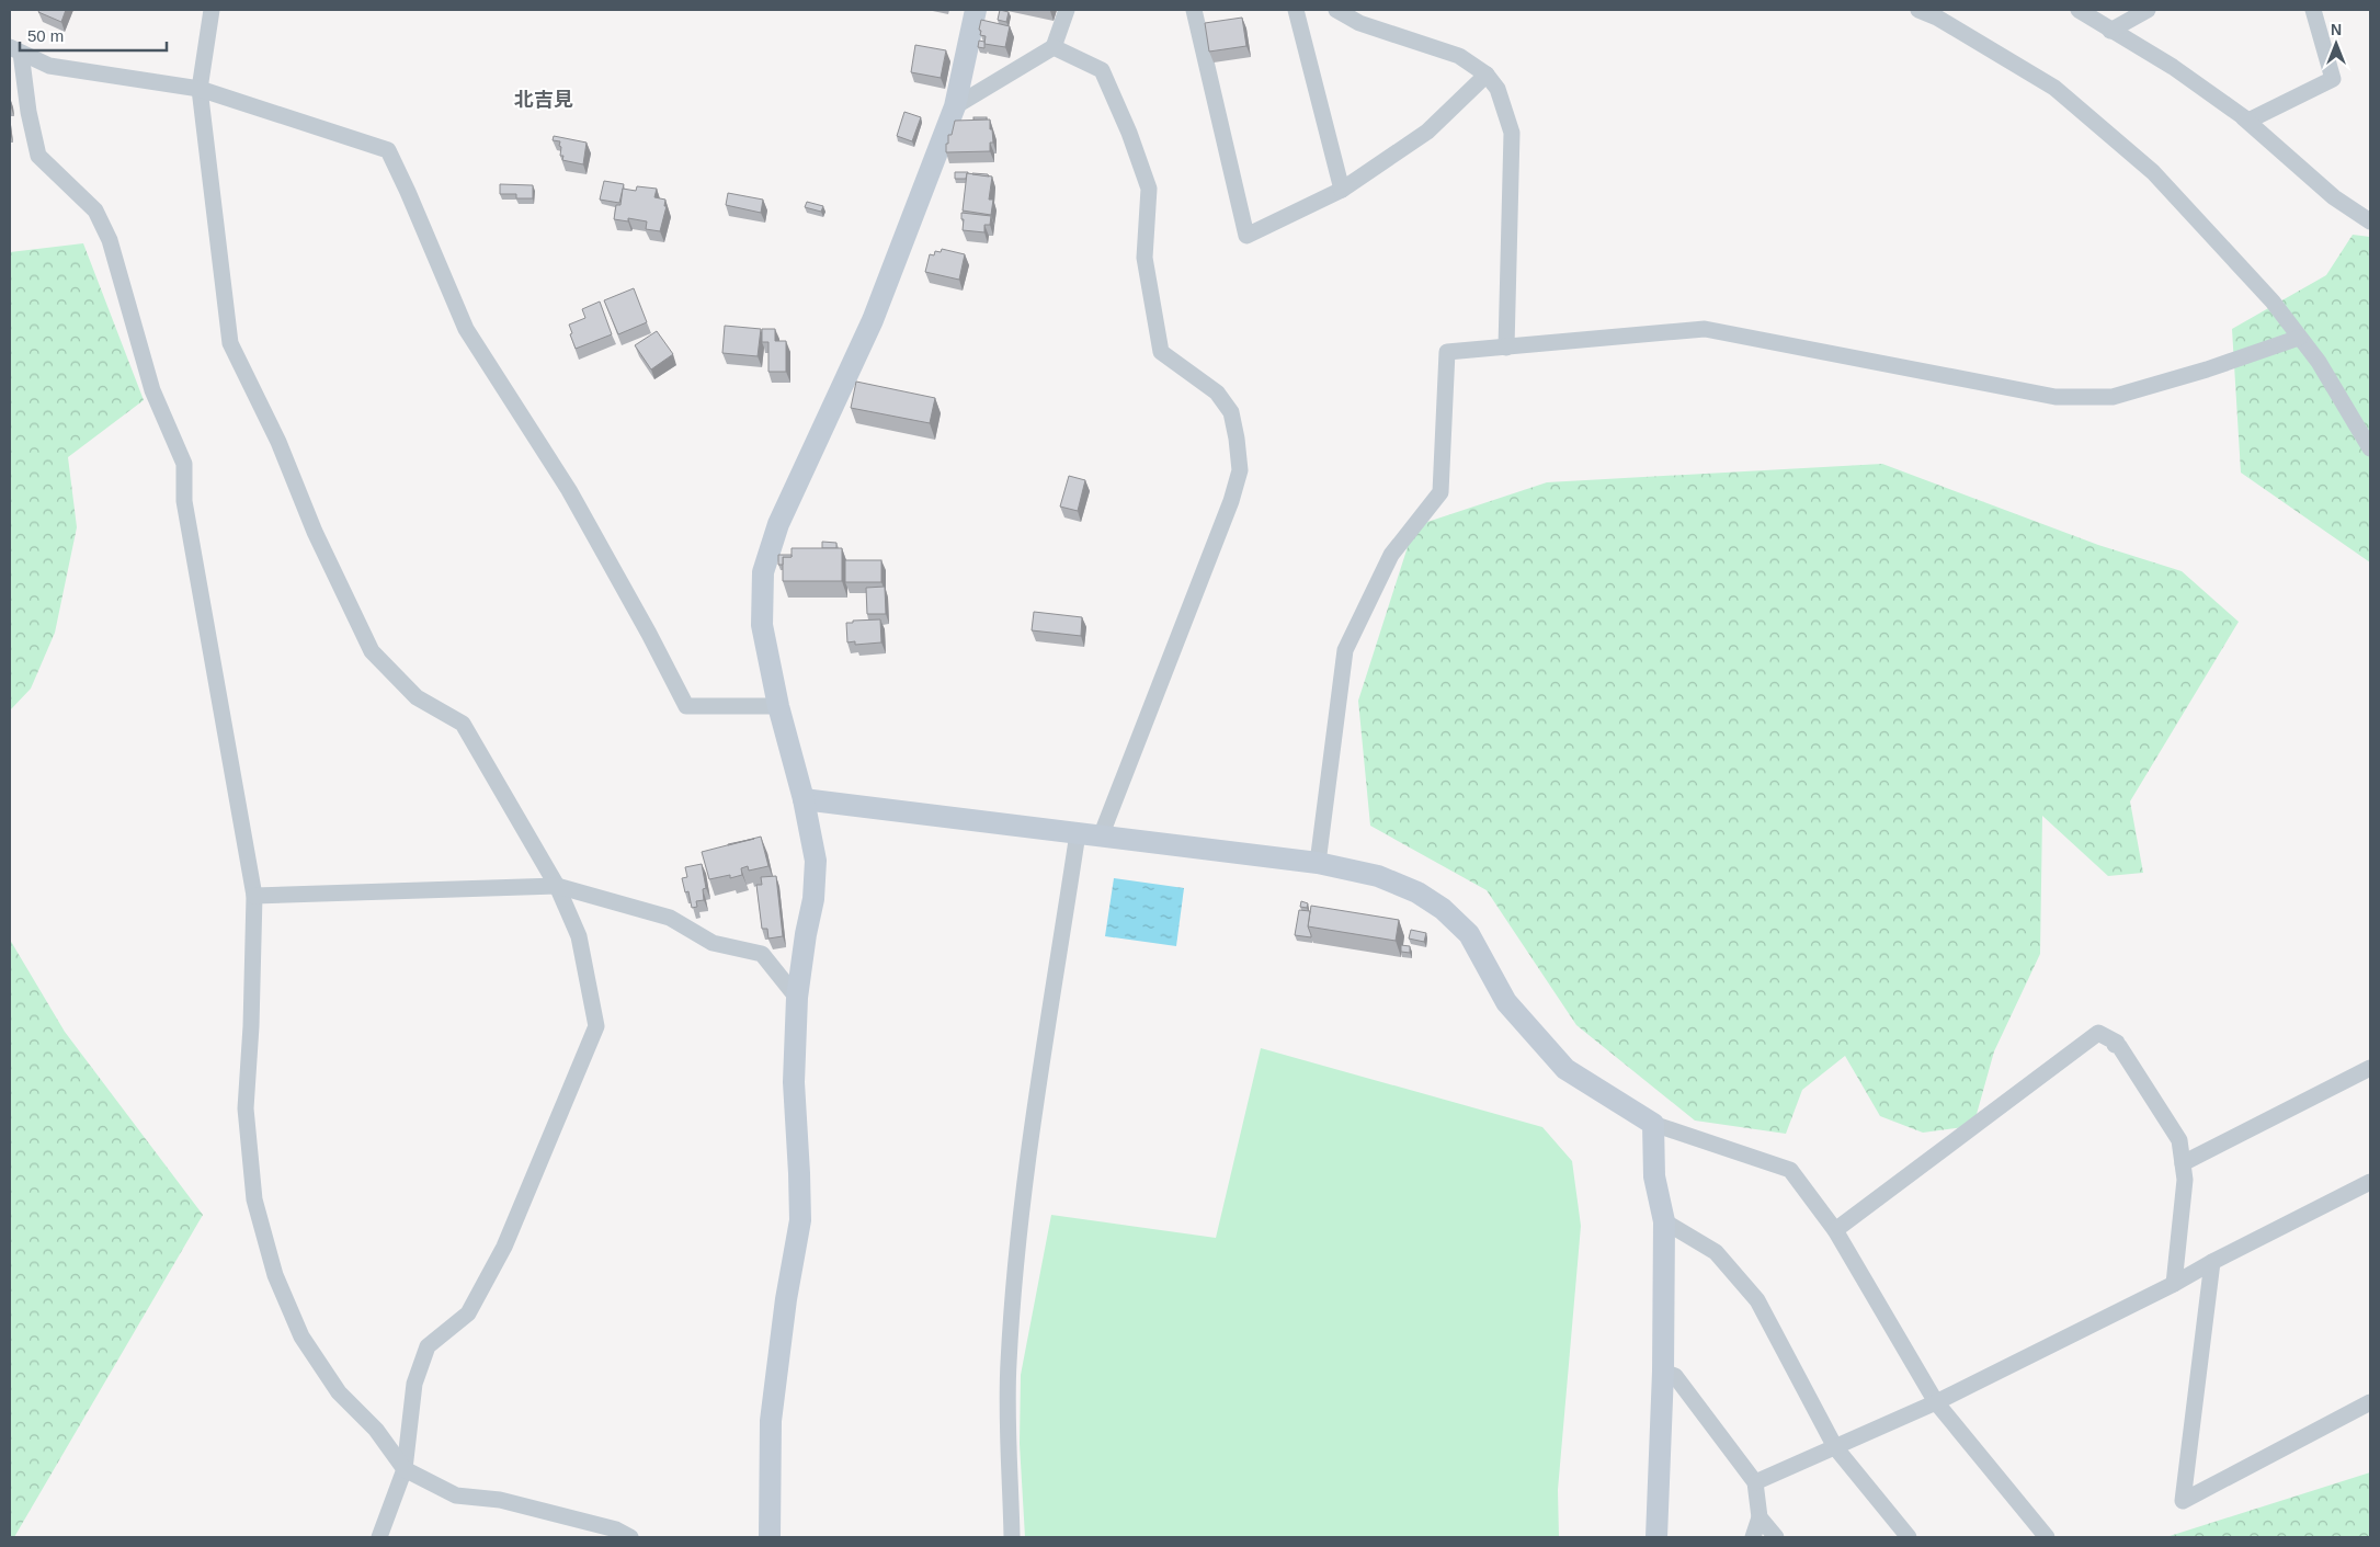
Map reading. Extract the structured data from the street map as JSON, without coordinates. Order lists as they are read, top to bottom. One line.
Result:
{"districts":["北吉見"],"scale_bar":"50 m","north":"top"}
